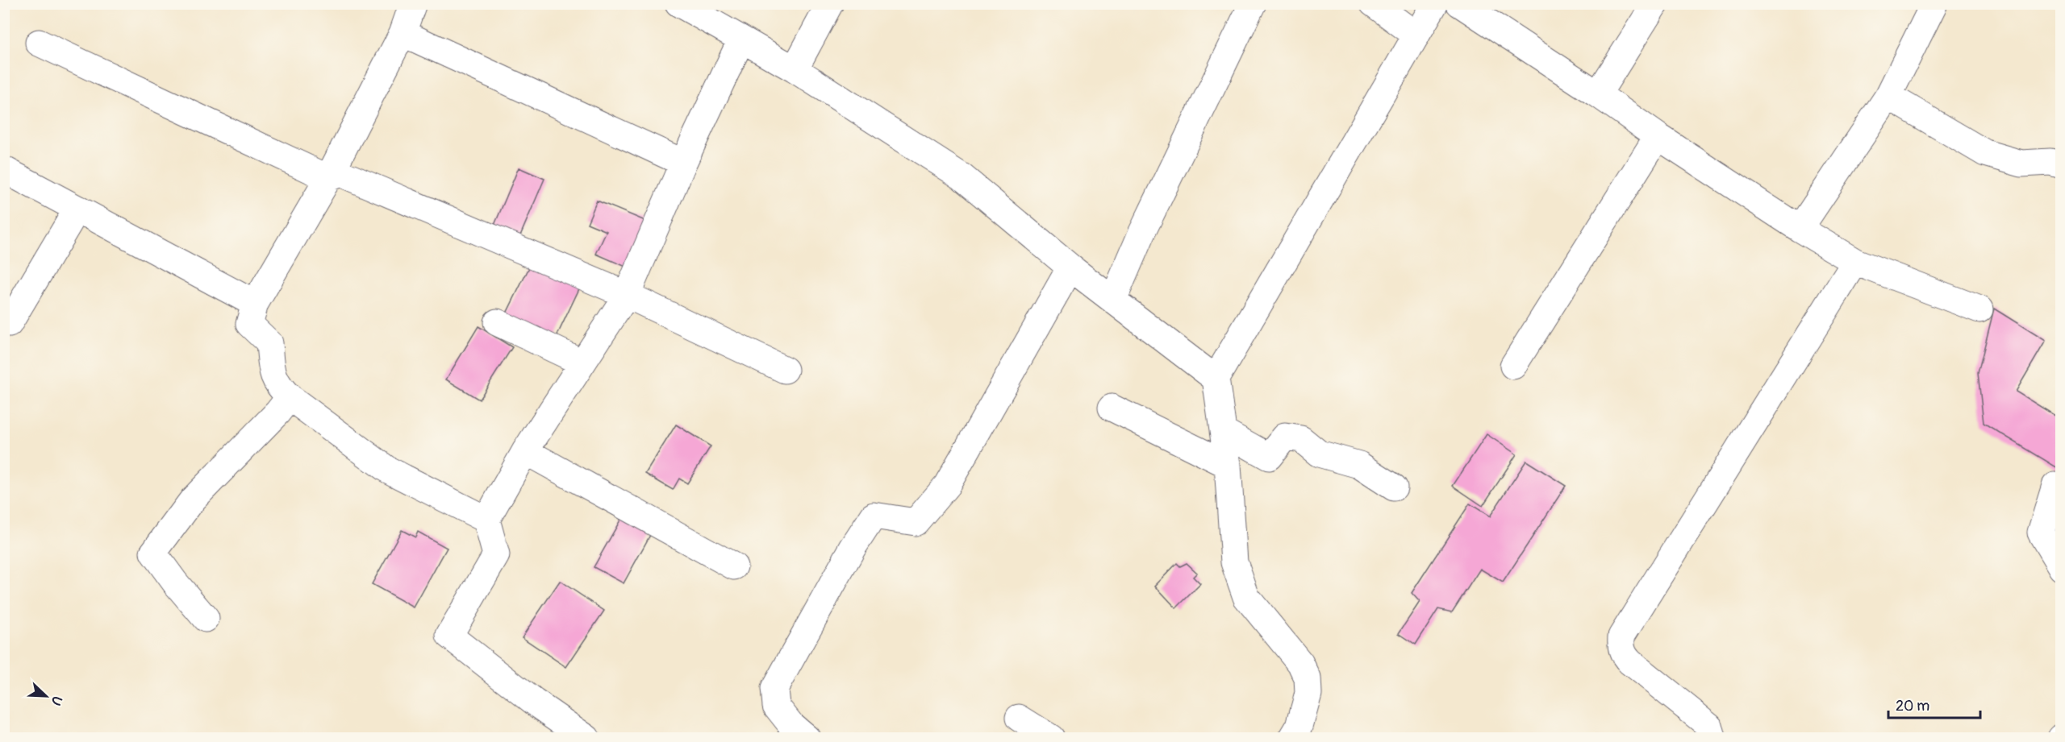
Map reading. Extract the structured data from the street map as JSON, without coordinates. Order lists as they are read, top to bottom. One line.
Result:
{"scale_bar":"20 m","north":"bottom right"}
